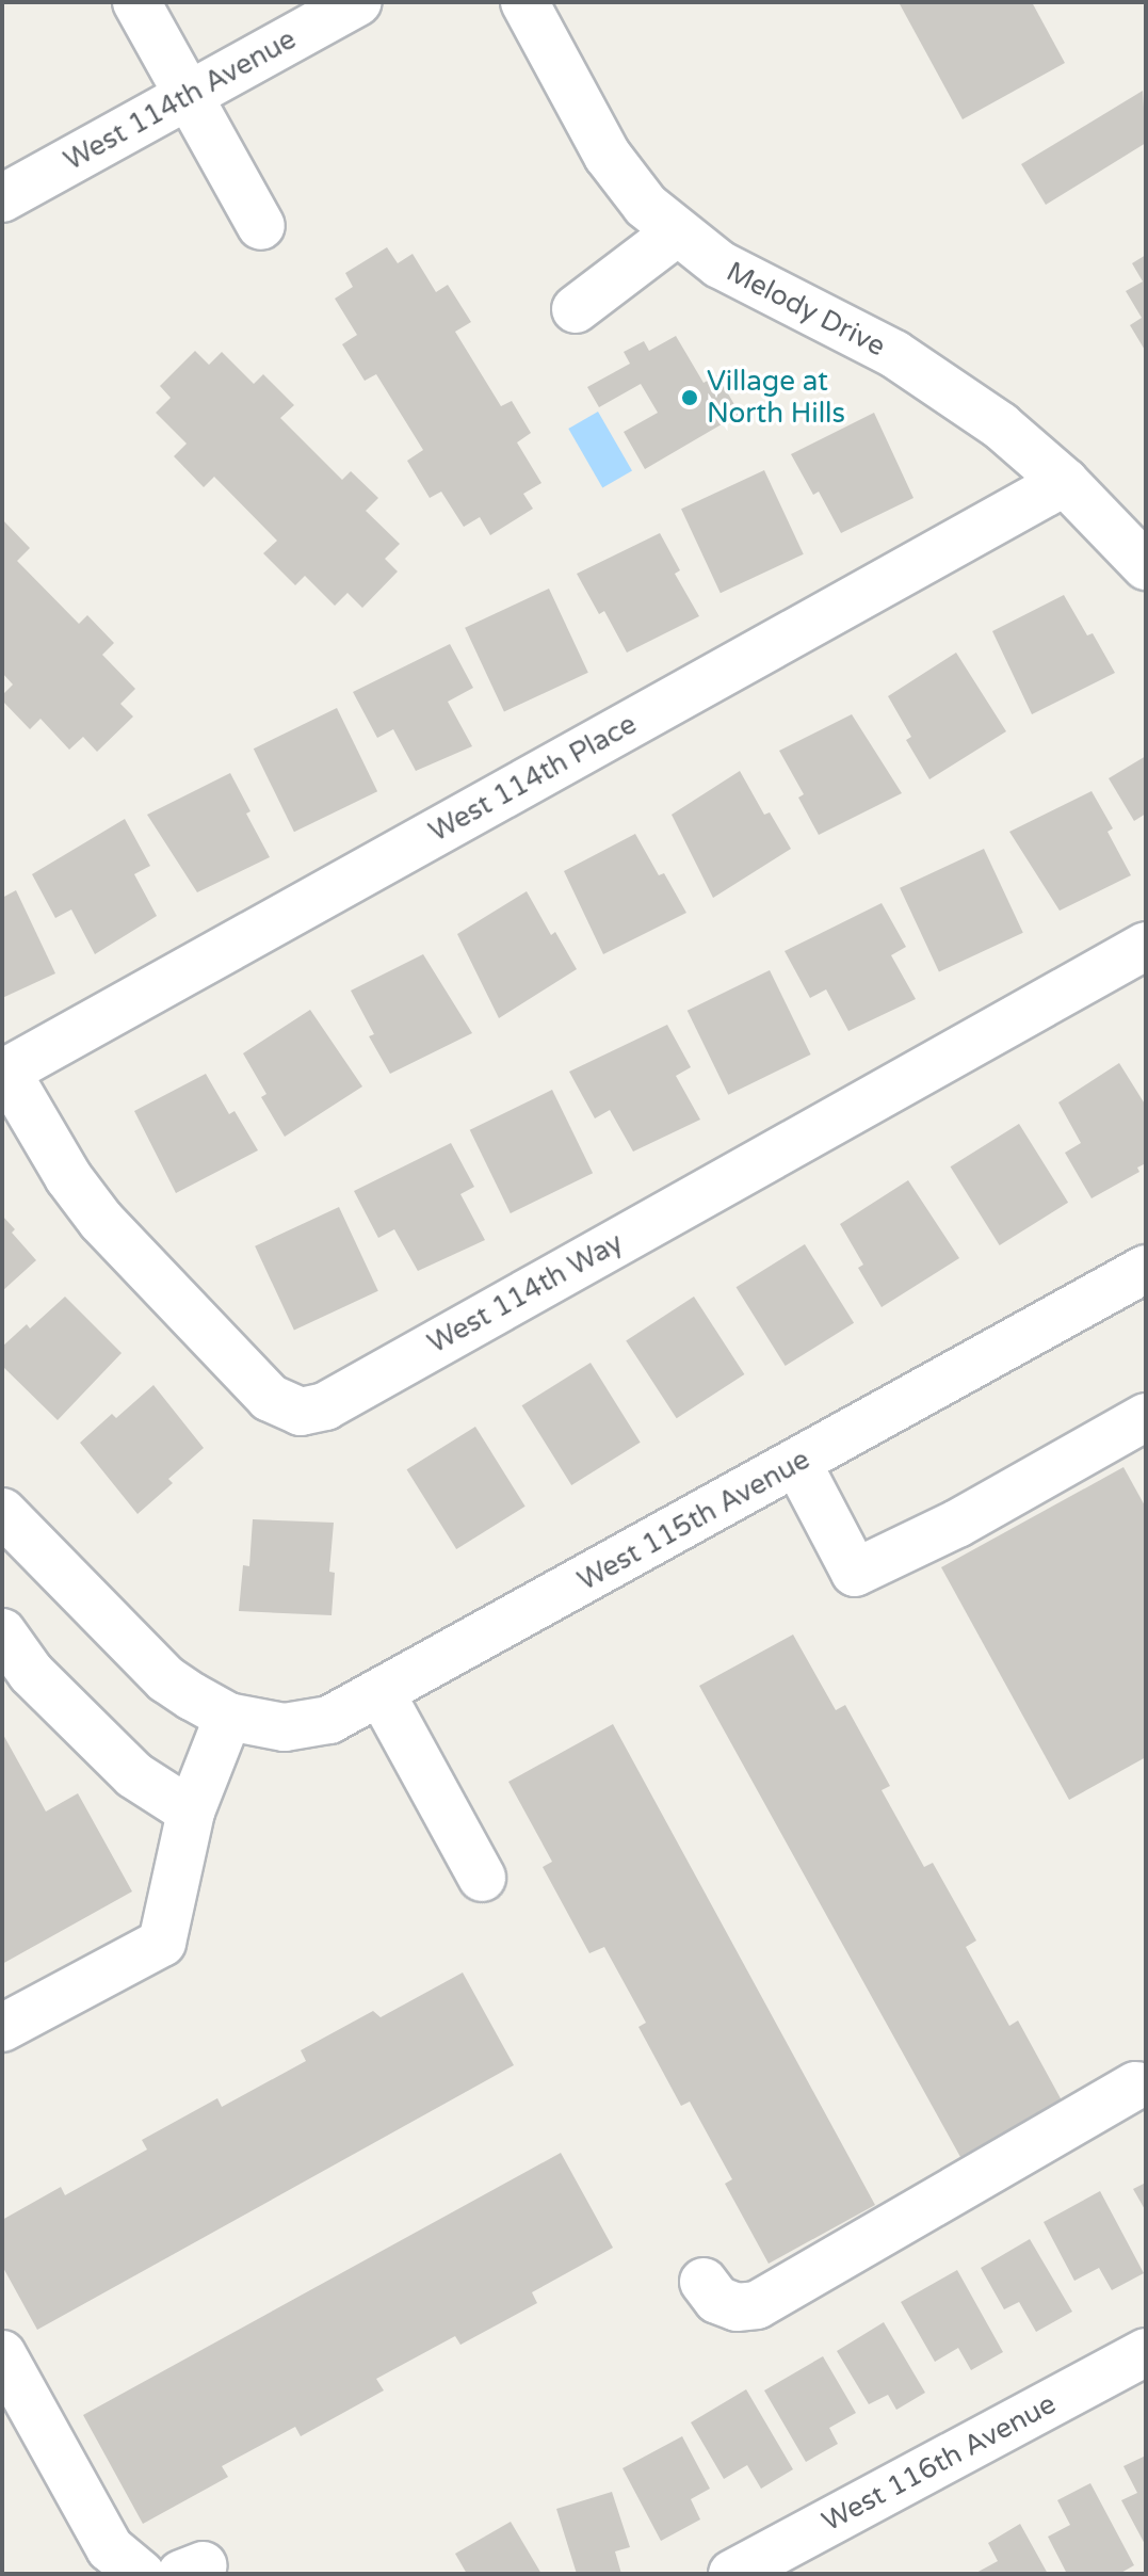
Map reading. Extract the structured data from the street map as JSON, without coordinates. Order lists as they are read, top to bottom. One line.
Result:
{"streets":{"street":["West 114th Avenue","Melody Drive","West 114th Place","West 114th Way","West 115th Avenue","West 116th Avenue"]},"crossings":[["Melody Drive","West 114th Place"],["West 114th Place","West 114th Way"]],"places":["Village at North Hills"]}
